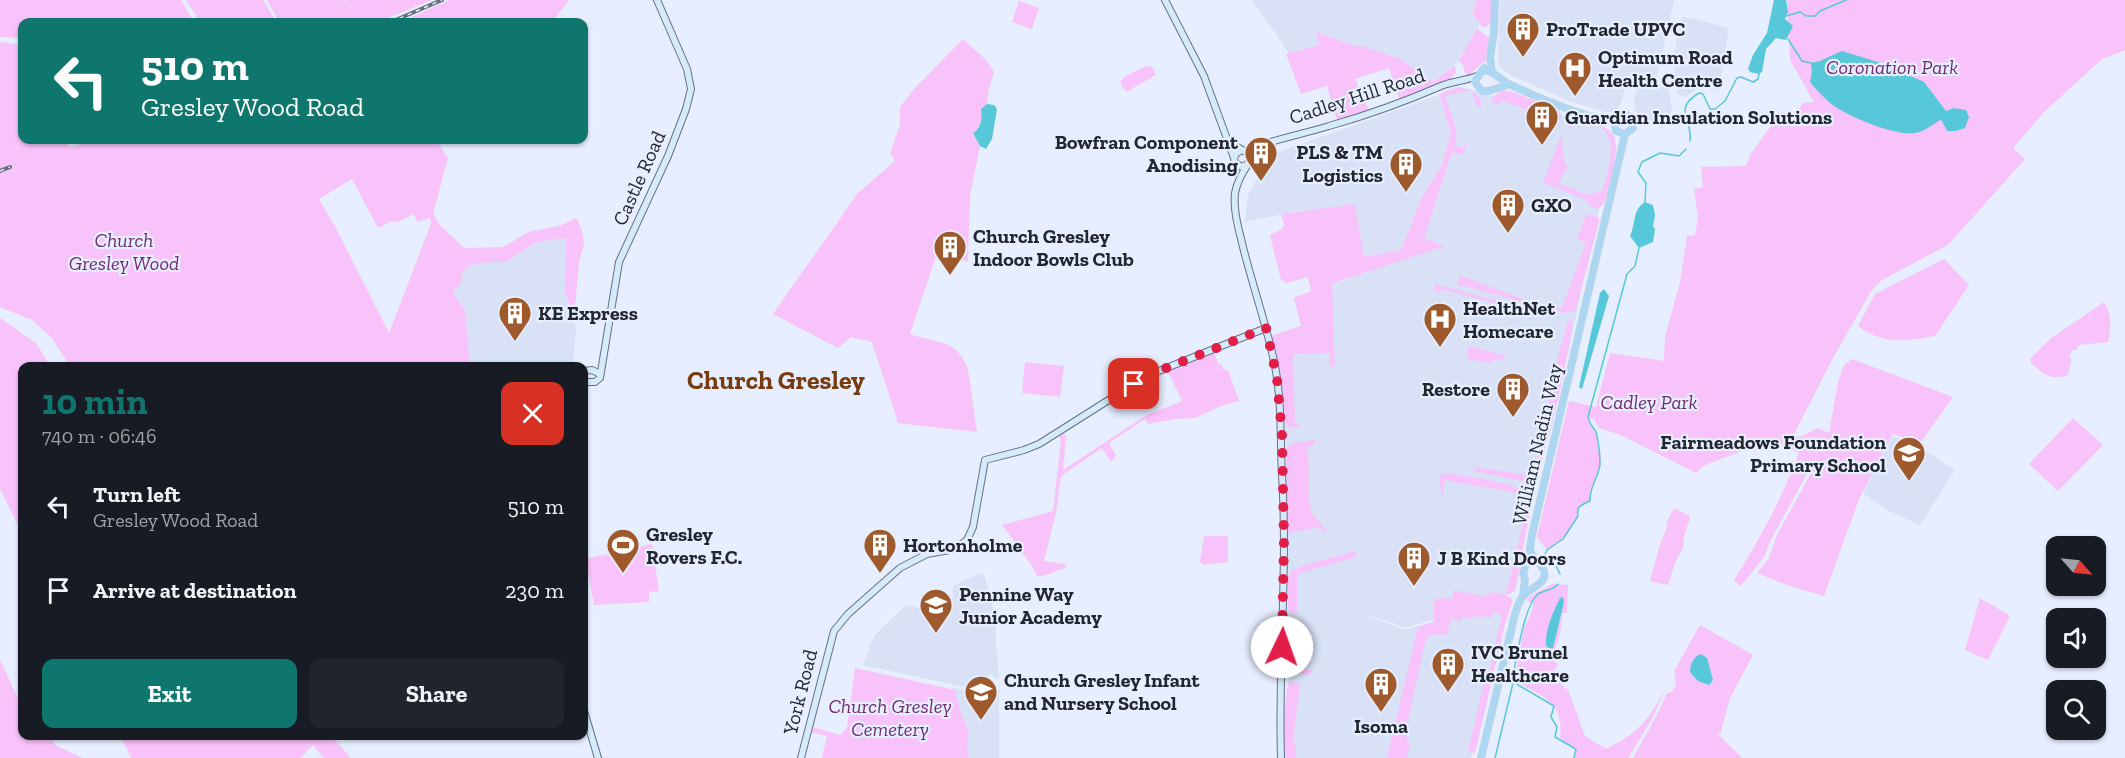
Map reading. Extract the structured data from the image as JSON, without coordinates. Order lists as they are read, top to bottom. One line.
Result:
{"streets":{"main road":["William Nadin Way"],"street":["Cadley Hill Road","Castle Road","York Road"]},"districts":["Church Gresley"],"parks":["Coronation Park","Church Gresley Wood","Cadley Park","Church Gresley Cemetery"],"places":{"building":["ProTrade UPVC","Guardian Insulation Solutions","Bowfran Component Anodising","PLS & TM Logistics","GXO","Church Gresley Indoor Bowls Club","KE Express","Restore","Hortonholme","J B Kind Doors","IVC Brunel Healthcare","Isoma"],"hospital":["Optimum Road Health Centre","HealthNet Homecare"],"school or university":["Fairmeadows Foundation Primary School","Pennine Way Junior Academy","Church Gresley Infant and Nursery School"],"sports":["Gresley Rovers F.C."]},"north":"bottom right","page":{"turn":["510 m","Gresley Wood Road"],"heading":["10 min","740 m · 06:46"],"list":[{"name":"Turn left","note":"Gresley Wood Road","value":"510 m"},{"name":"Arrive at destination","value":"230 m"}],"buttons":["Exit","Share"]}}
